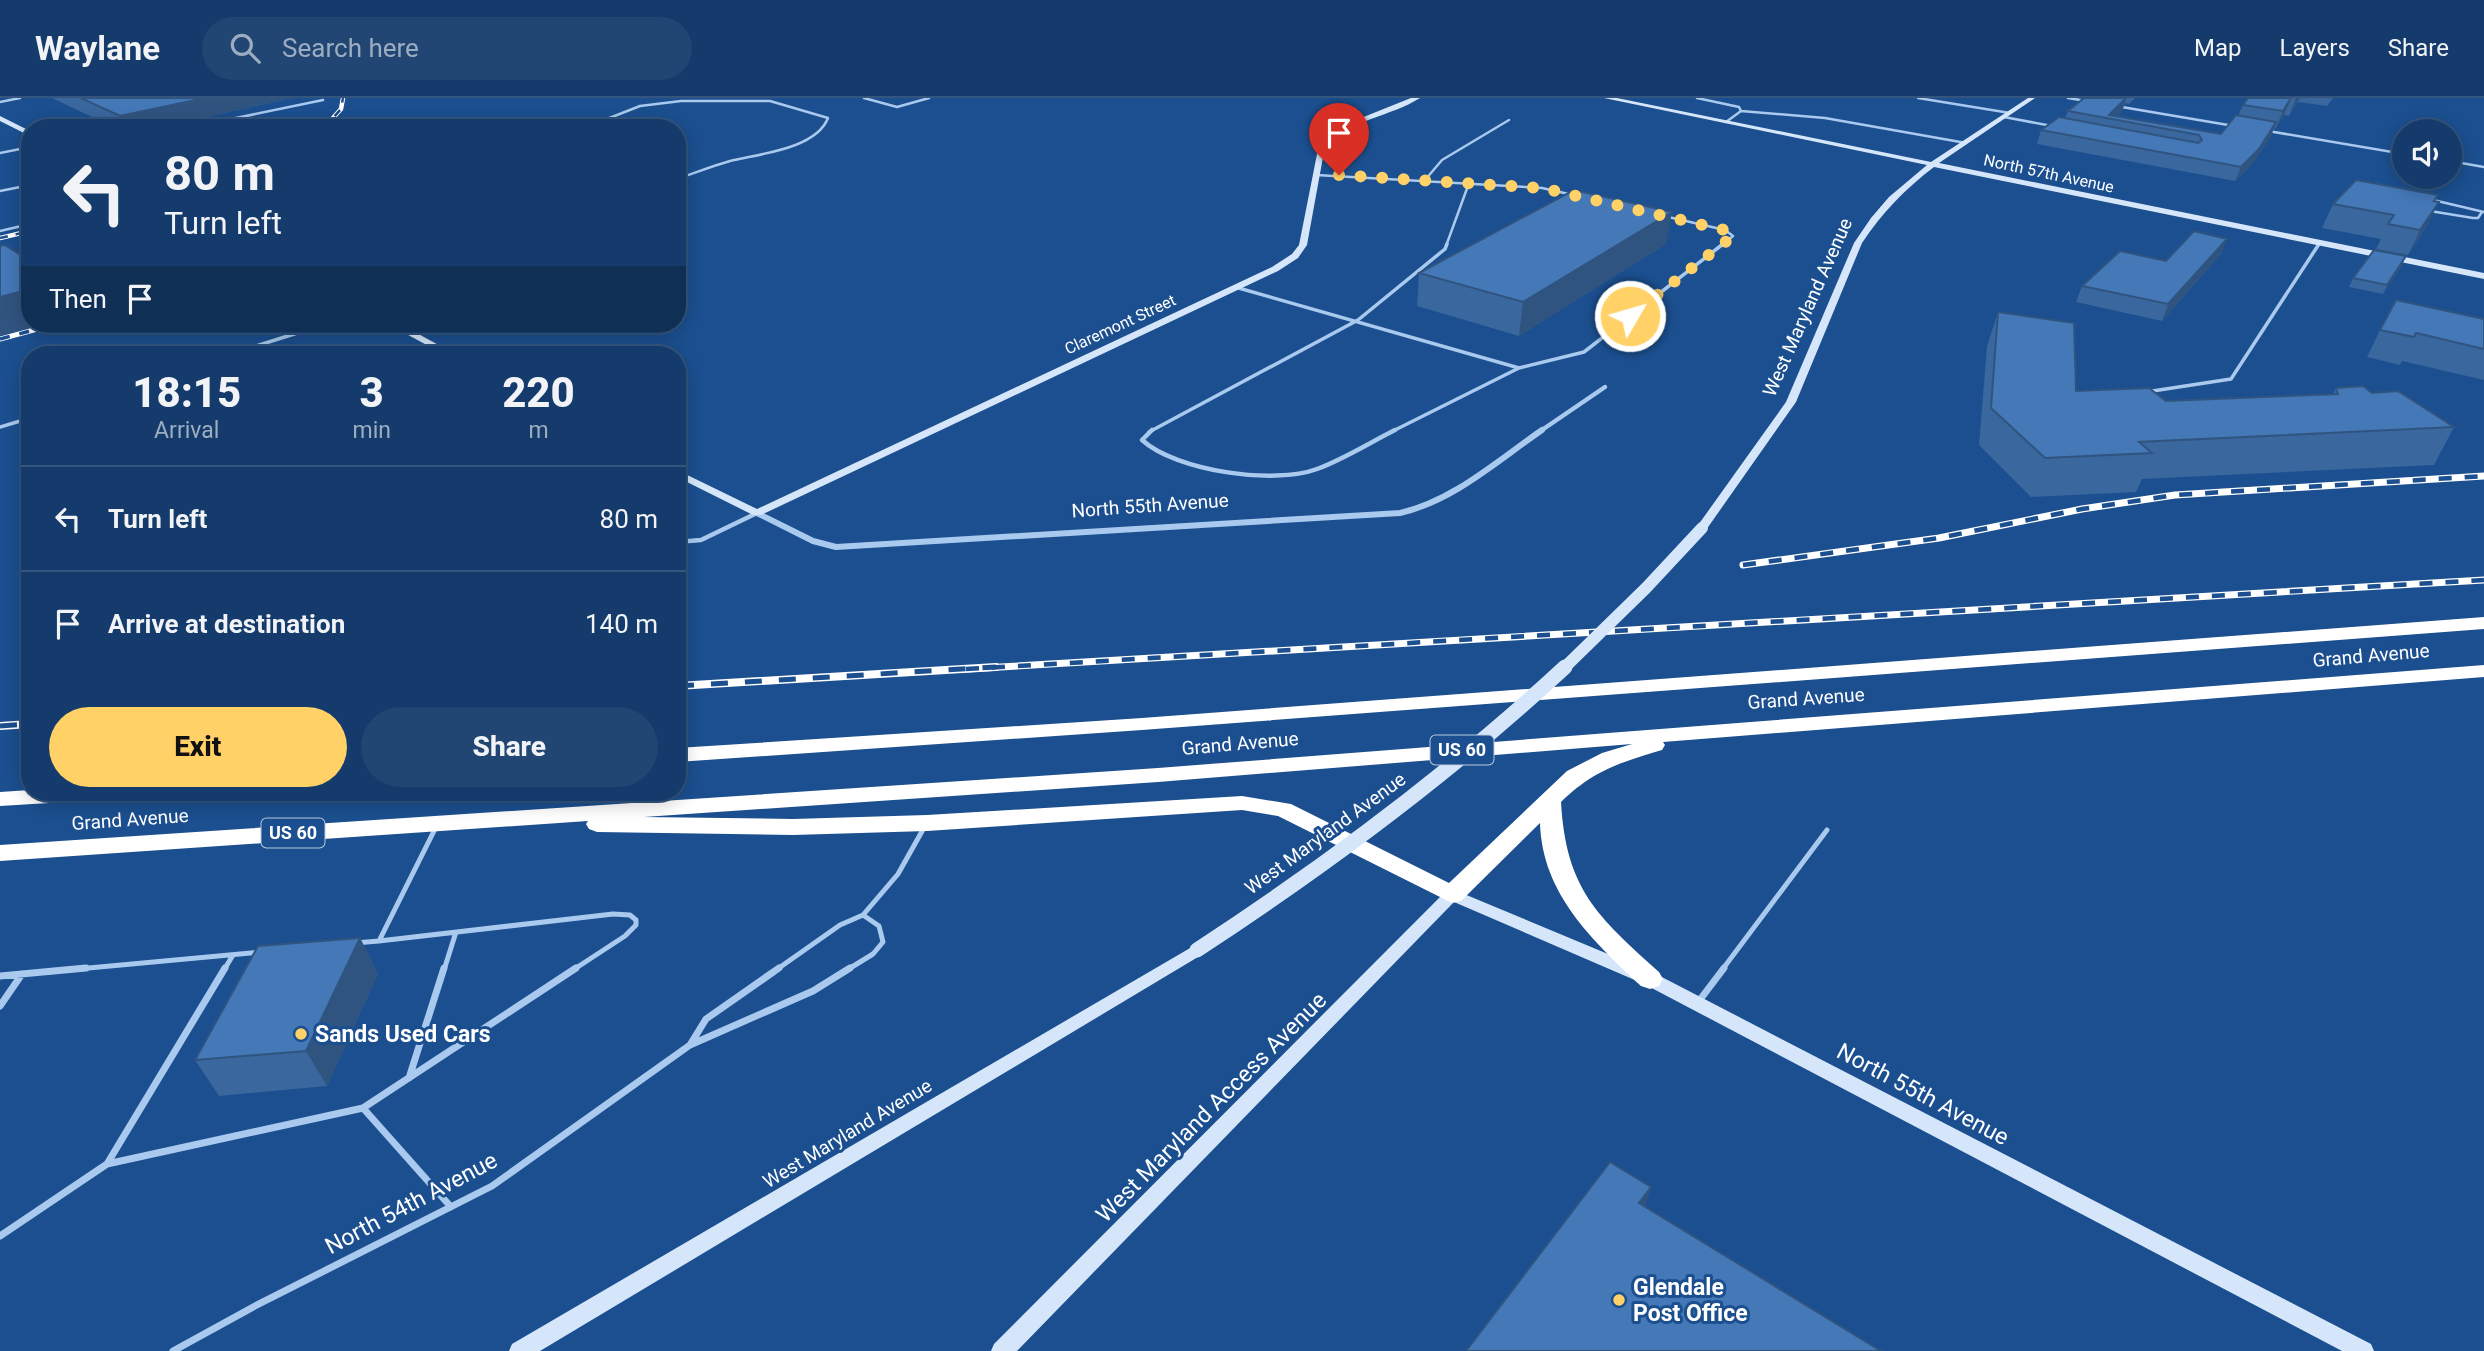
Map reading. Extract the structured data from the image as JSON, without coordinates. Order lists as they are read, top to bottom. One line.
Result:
{"streets":{"highway":["Grand Avenue","US 60"],"street":["North 57th Avenue","West Maryland Avenue","Claremont Street","North 55th Avenue","West Maryland Access Avenue"],"lane":["North 54th Avenue"]},"crossings":[["North 57th Avenue","West Maryland Avenue"],["Claremont Street","North 55th Avenue"],["North 55th Avenue","West Maryland Access Avenue"]],"places":["Sands Used Cars","Glendale Post Office"],"page":{"header":"Waylane","search":"Search here","nav":["Map","Layers","Share"],"turn":["80 m","Turn left"],"then":"Then","eta":["18:15","Arrival","3","min","220","m"],"list":[{"name":"Turn left","value":"80 m"},{"name":"Arrive at destination","value":"140 m"}],"buttons":["Exit","Share"]}}
